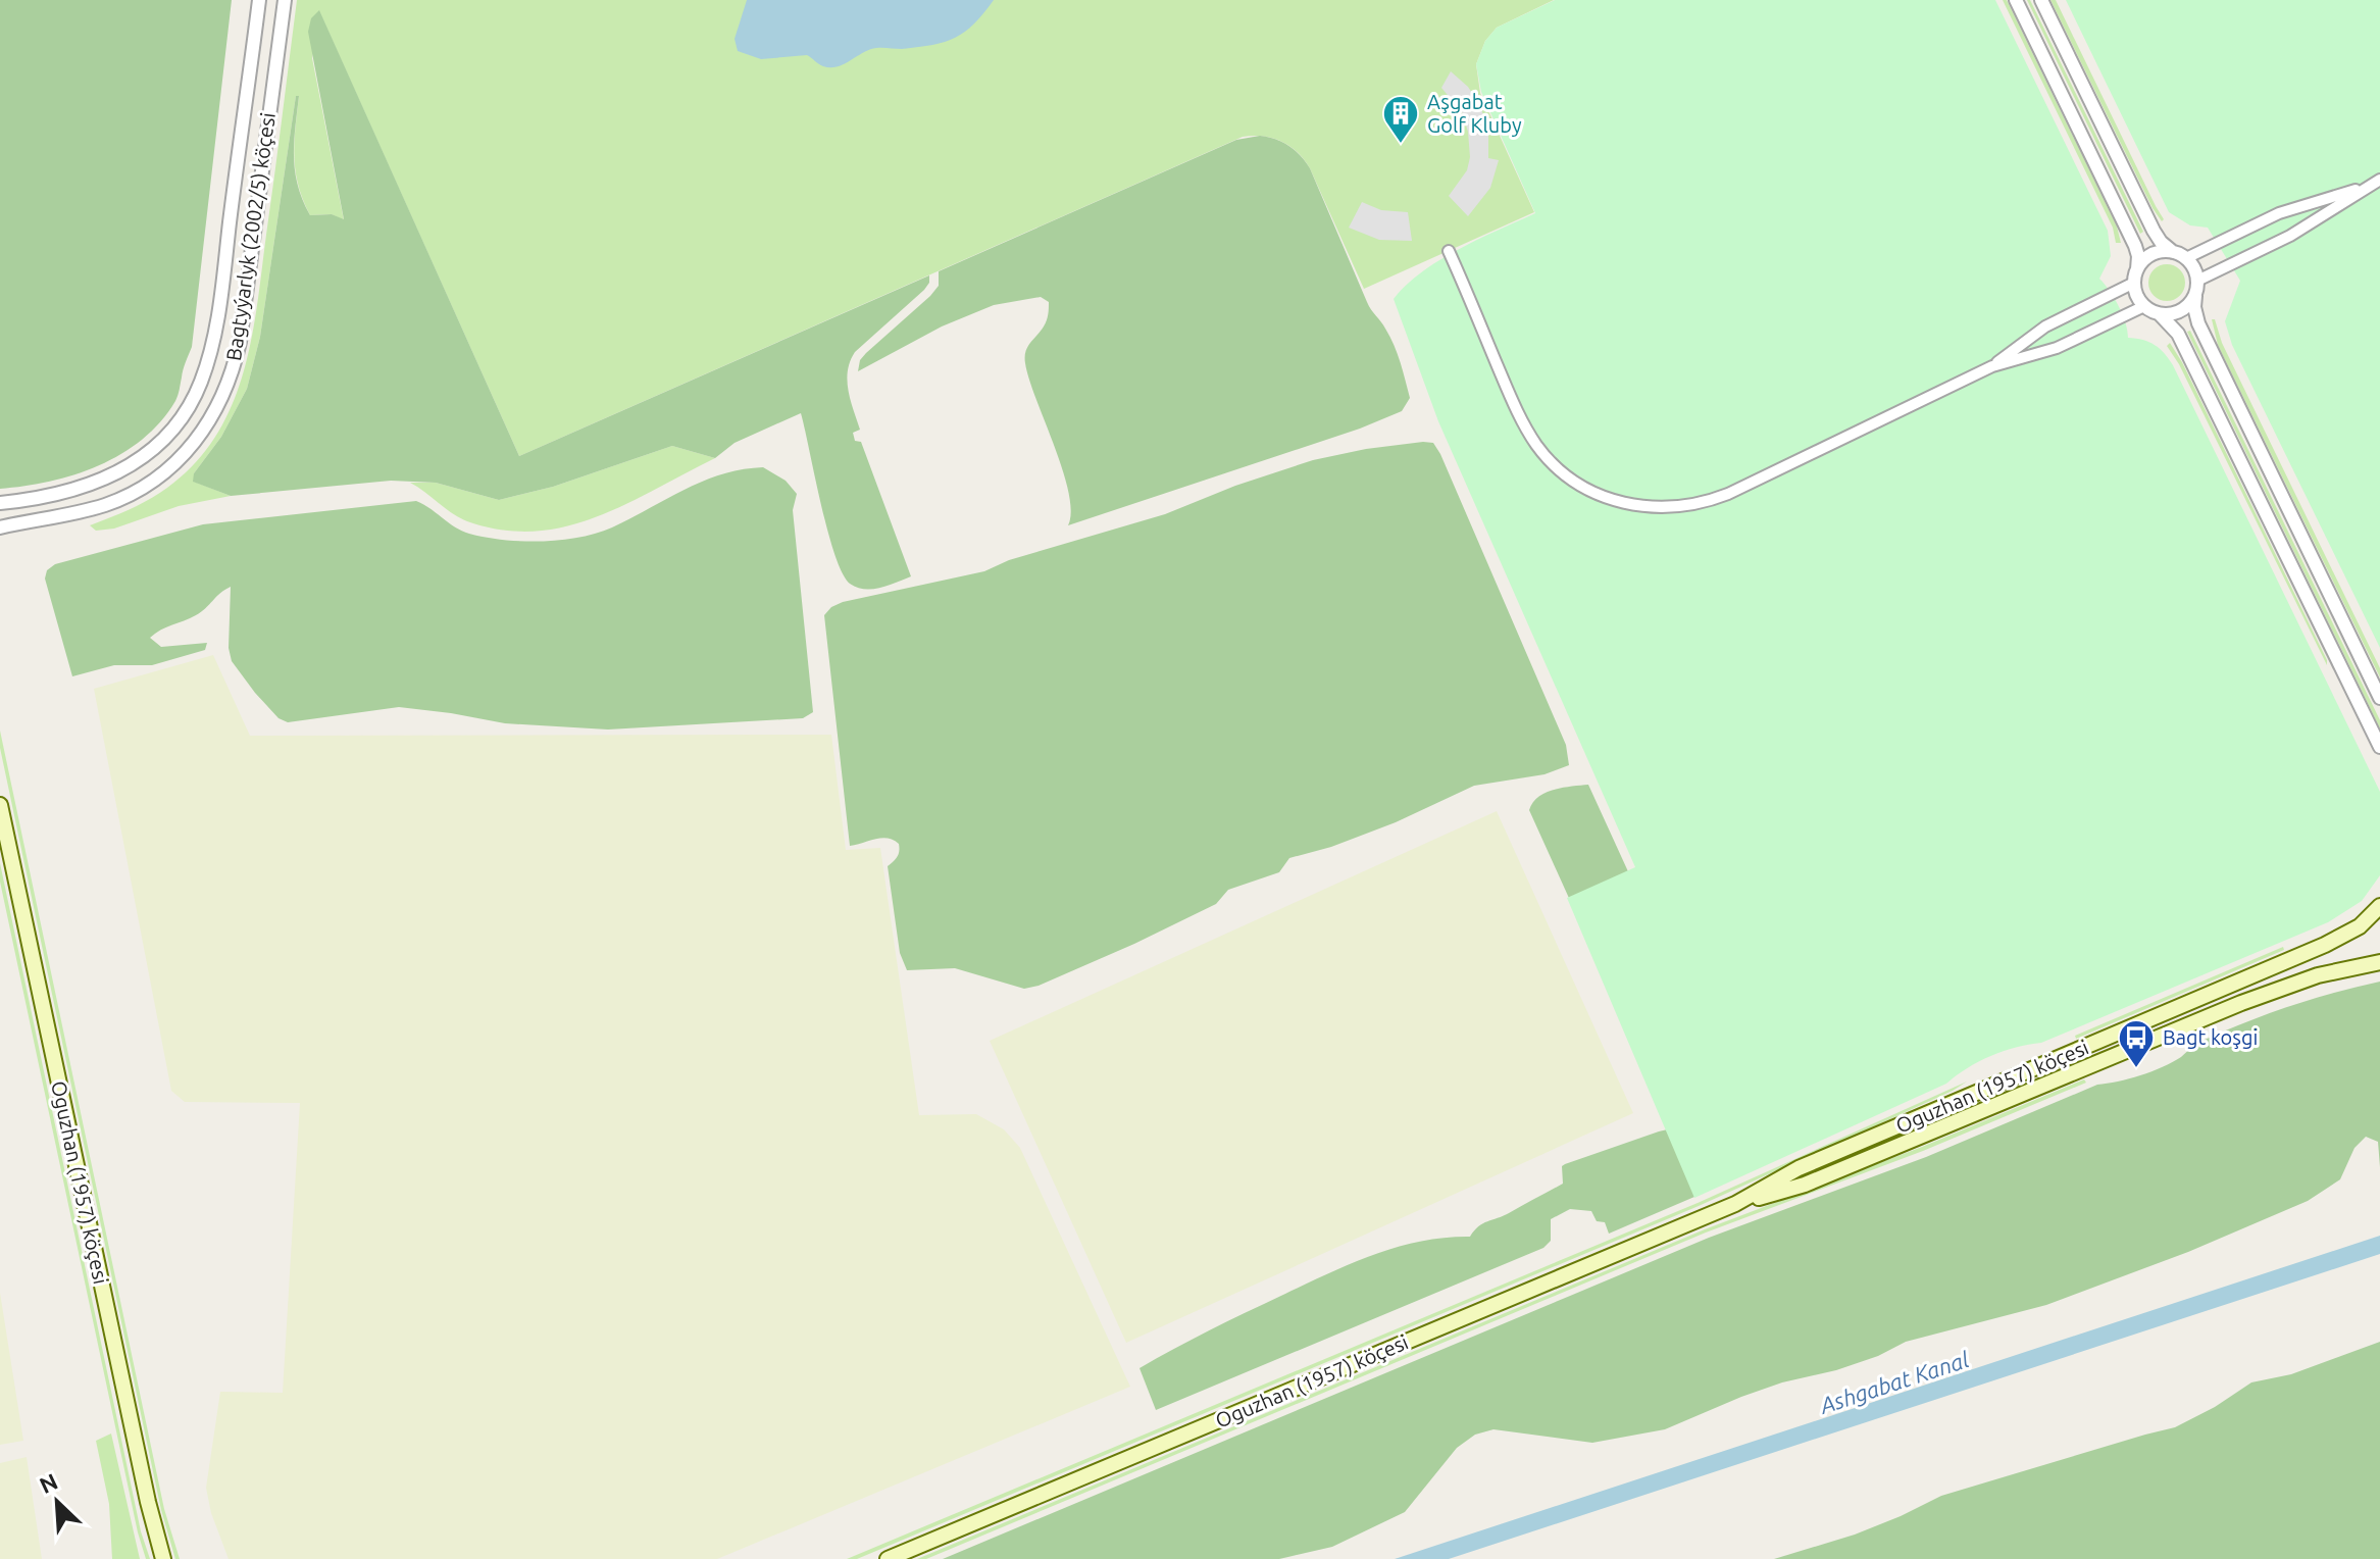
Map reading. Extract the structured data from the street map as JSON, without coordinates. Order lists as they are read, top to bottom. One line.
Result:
{"streets":{"main road":["Oguzhan (1957) köçesi"],"street":["Bagtyýarlyk (2002/5) köçesi"]},"water":["Ashgabat Kanal"],"places":{"building":["Aşgabat Golf Kluby"],"bus stop":["Bagt koşgi"]},"north":"top left"}
